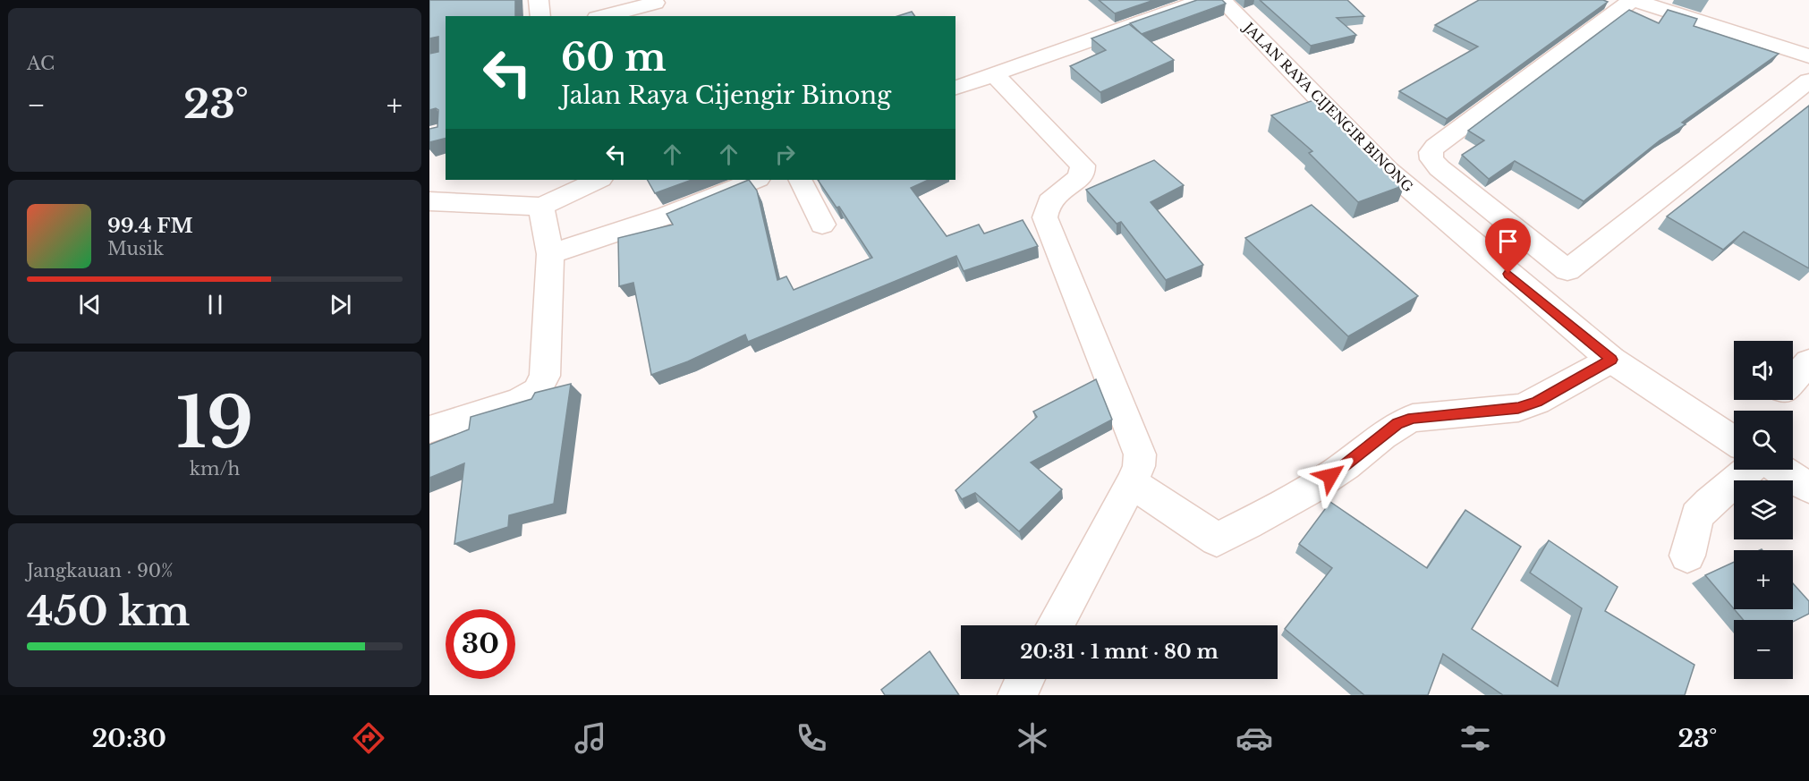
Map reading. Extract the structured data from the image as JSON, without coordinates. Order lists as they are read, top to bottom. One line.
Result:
{"streets":{"street":["JALAN RAYA CIJENGIR BINONG"]},"page":{"tile":["AC",["19","km/h"],["Jangkauan · 90%","450 km"]],"turn":["60 m","Jalan Raya Cijengir Binong"],"heat":["−","23°","+"],"song":["99.4 FM","Musik"],"map_buttons":["+","−"],"limit":"30","trip":"20:31 · 1 mnt · 80 m","tabs":["20:30","23°"]}}
